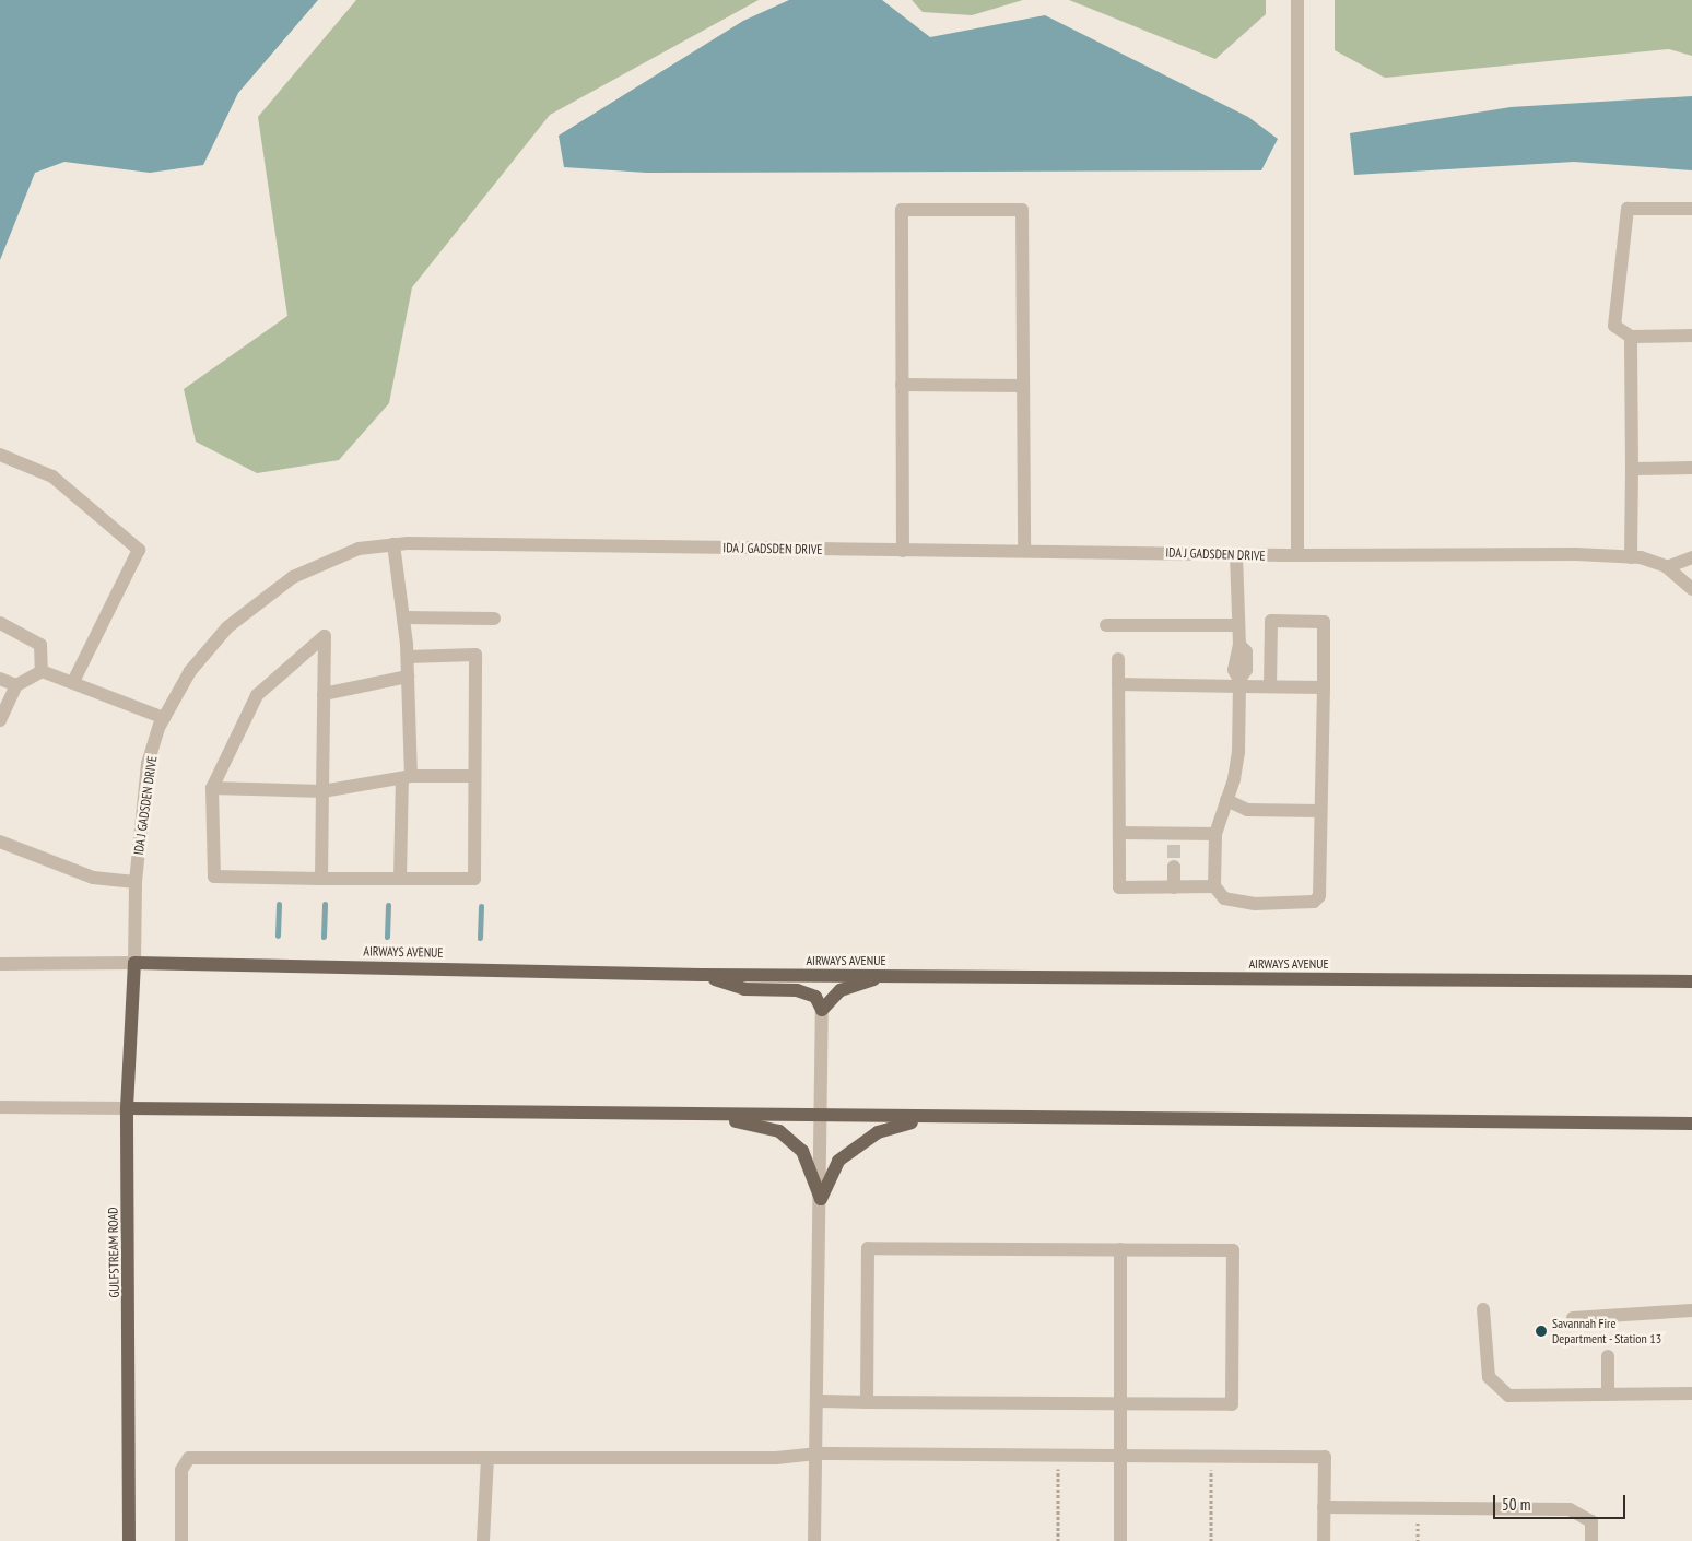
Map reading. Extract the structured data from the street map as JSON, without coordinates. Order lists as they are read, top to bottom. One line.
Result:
{"streets":{"main road":["AIRWAYS AVENUE","GULFSTREAM ROAD"],"street":["IDA J GADSDEN DRIVE"]},"crossings":[["IDA J GADSDEN DRIVE","AIRWAYS AVENUE"],["IDA J GADSDEN DRIVE","GULFSTREAM ROAD"],["AIRWAYS AVENUE","GULFSTREAM ROAD"]],"places":["Savannah Fire Department - Station 13"],"scale_bar":"50 m"}
